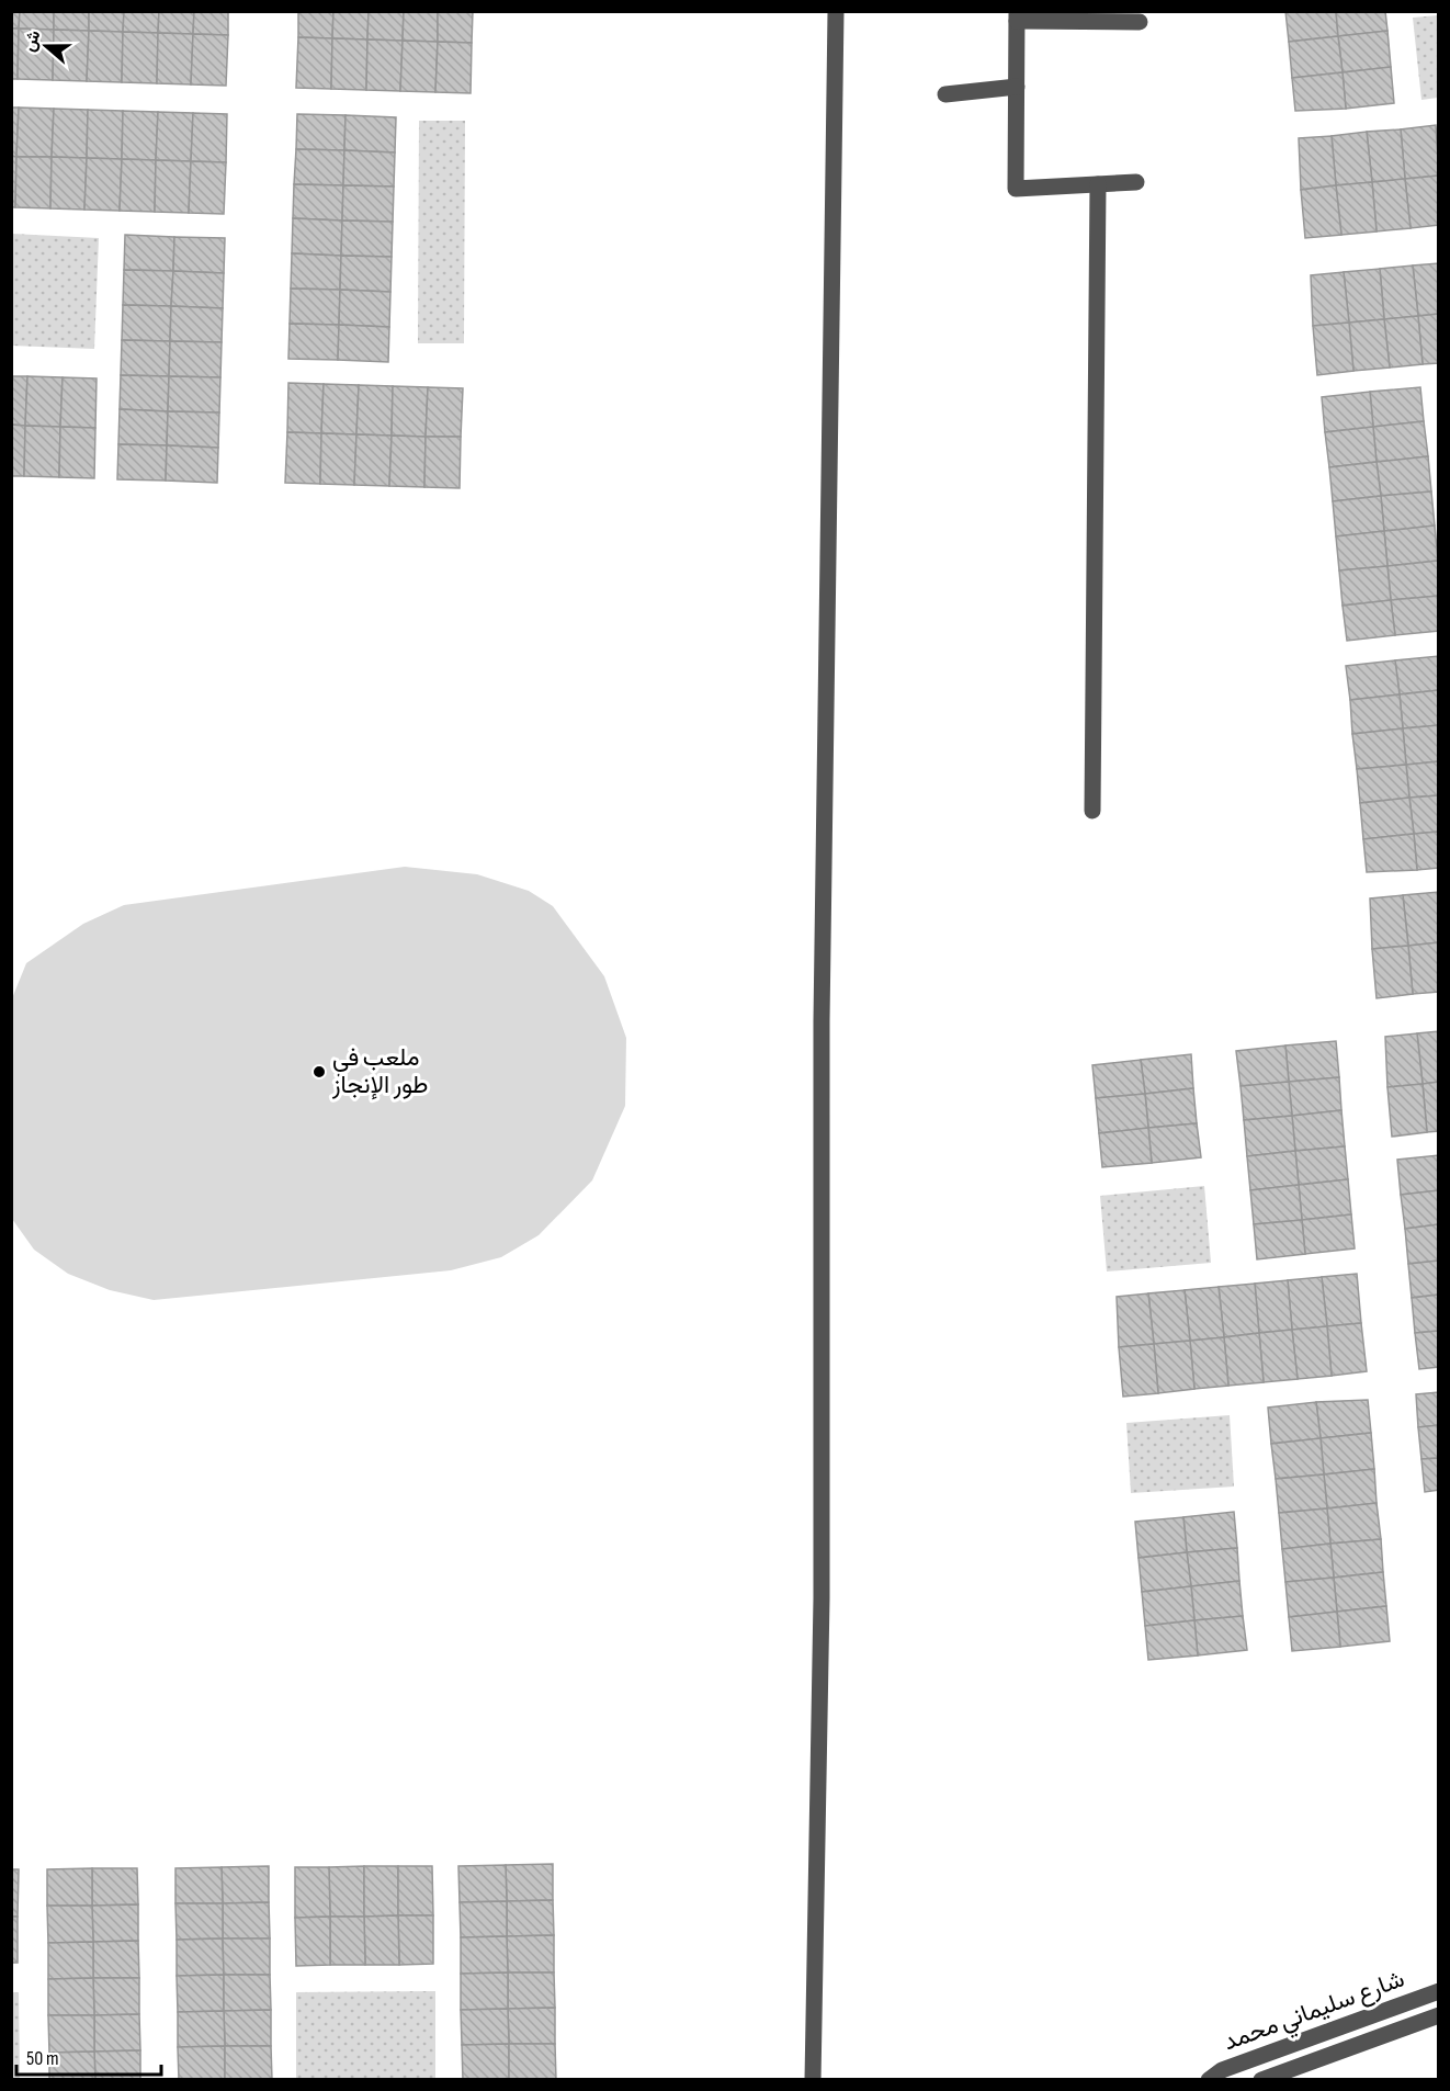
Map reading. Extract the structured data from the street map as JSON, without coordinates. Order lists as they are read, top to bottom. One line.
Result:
{"streets":{"street":["شارع سليماني محمد"]},"places":["ملعب في طور الإنجاز"],"scale_bar":"50 m","north":"left"}
